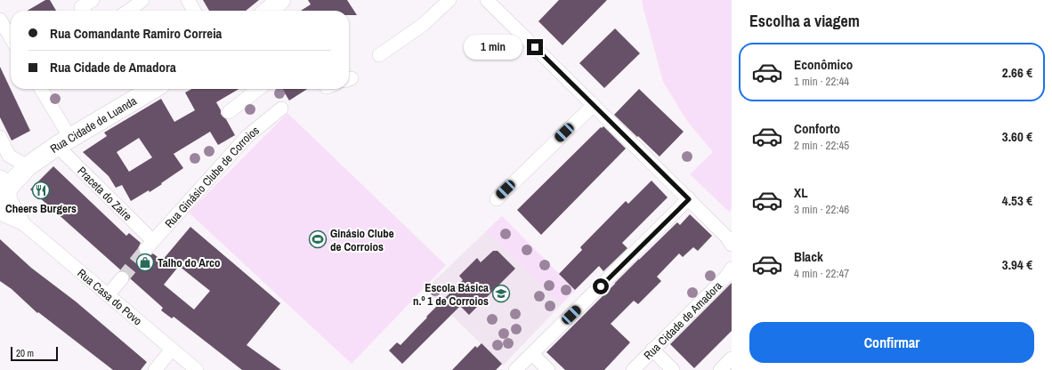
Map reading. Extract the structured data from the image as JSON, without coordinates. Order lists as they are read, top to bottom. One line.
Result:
{"streets":{"main road":["Rua Cidade de Luanda"],"street":["Rua Ginásio Clube de Corroios","Praceta do Zaire","Rua Casa do Povo","Rua Cidade de Amadora"]},"crossings":[["Rua Cidade de Luanda","Praceta do Zaire"],["Rua Cidade de Luanda","Rua Casa do Povo"],["Rua Ginásio Clube de Corroios","Praceta do Zaire"]],"places":{"restaurant":["Cheers Burgers"],"sports":["Ginásio Clube de Corroios"],"shop":["Talho do Arco"],"school or university":["Escola Básica n.º 1 de Corroios"]},"scale_bar":"20 m","page":{"heading":"Escolha a viagem","banner":["Rua Comandante Ramiro Correia","Rua Cidade de Amadora"],"bubble":"1 min","list":[{"name":"Econômico","note":"1 min · 22:44","value":"2.66 €"},{"name":"Conforto","note":"2 min · 22:45","value":"3.60 €"},{"name":"XL","note":"3 min · 22:46","value":"4.53 €"},{"name":"Black","note":"4 min · 22:47","value":"3.94 €"}],"buttons":"Confirmar","scale":"20 m"}}
